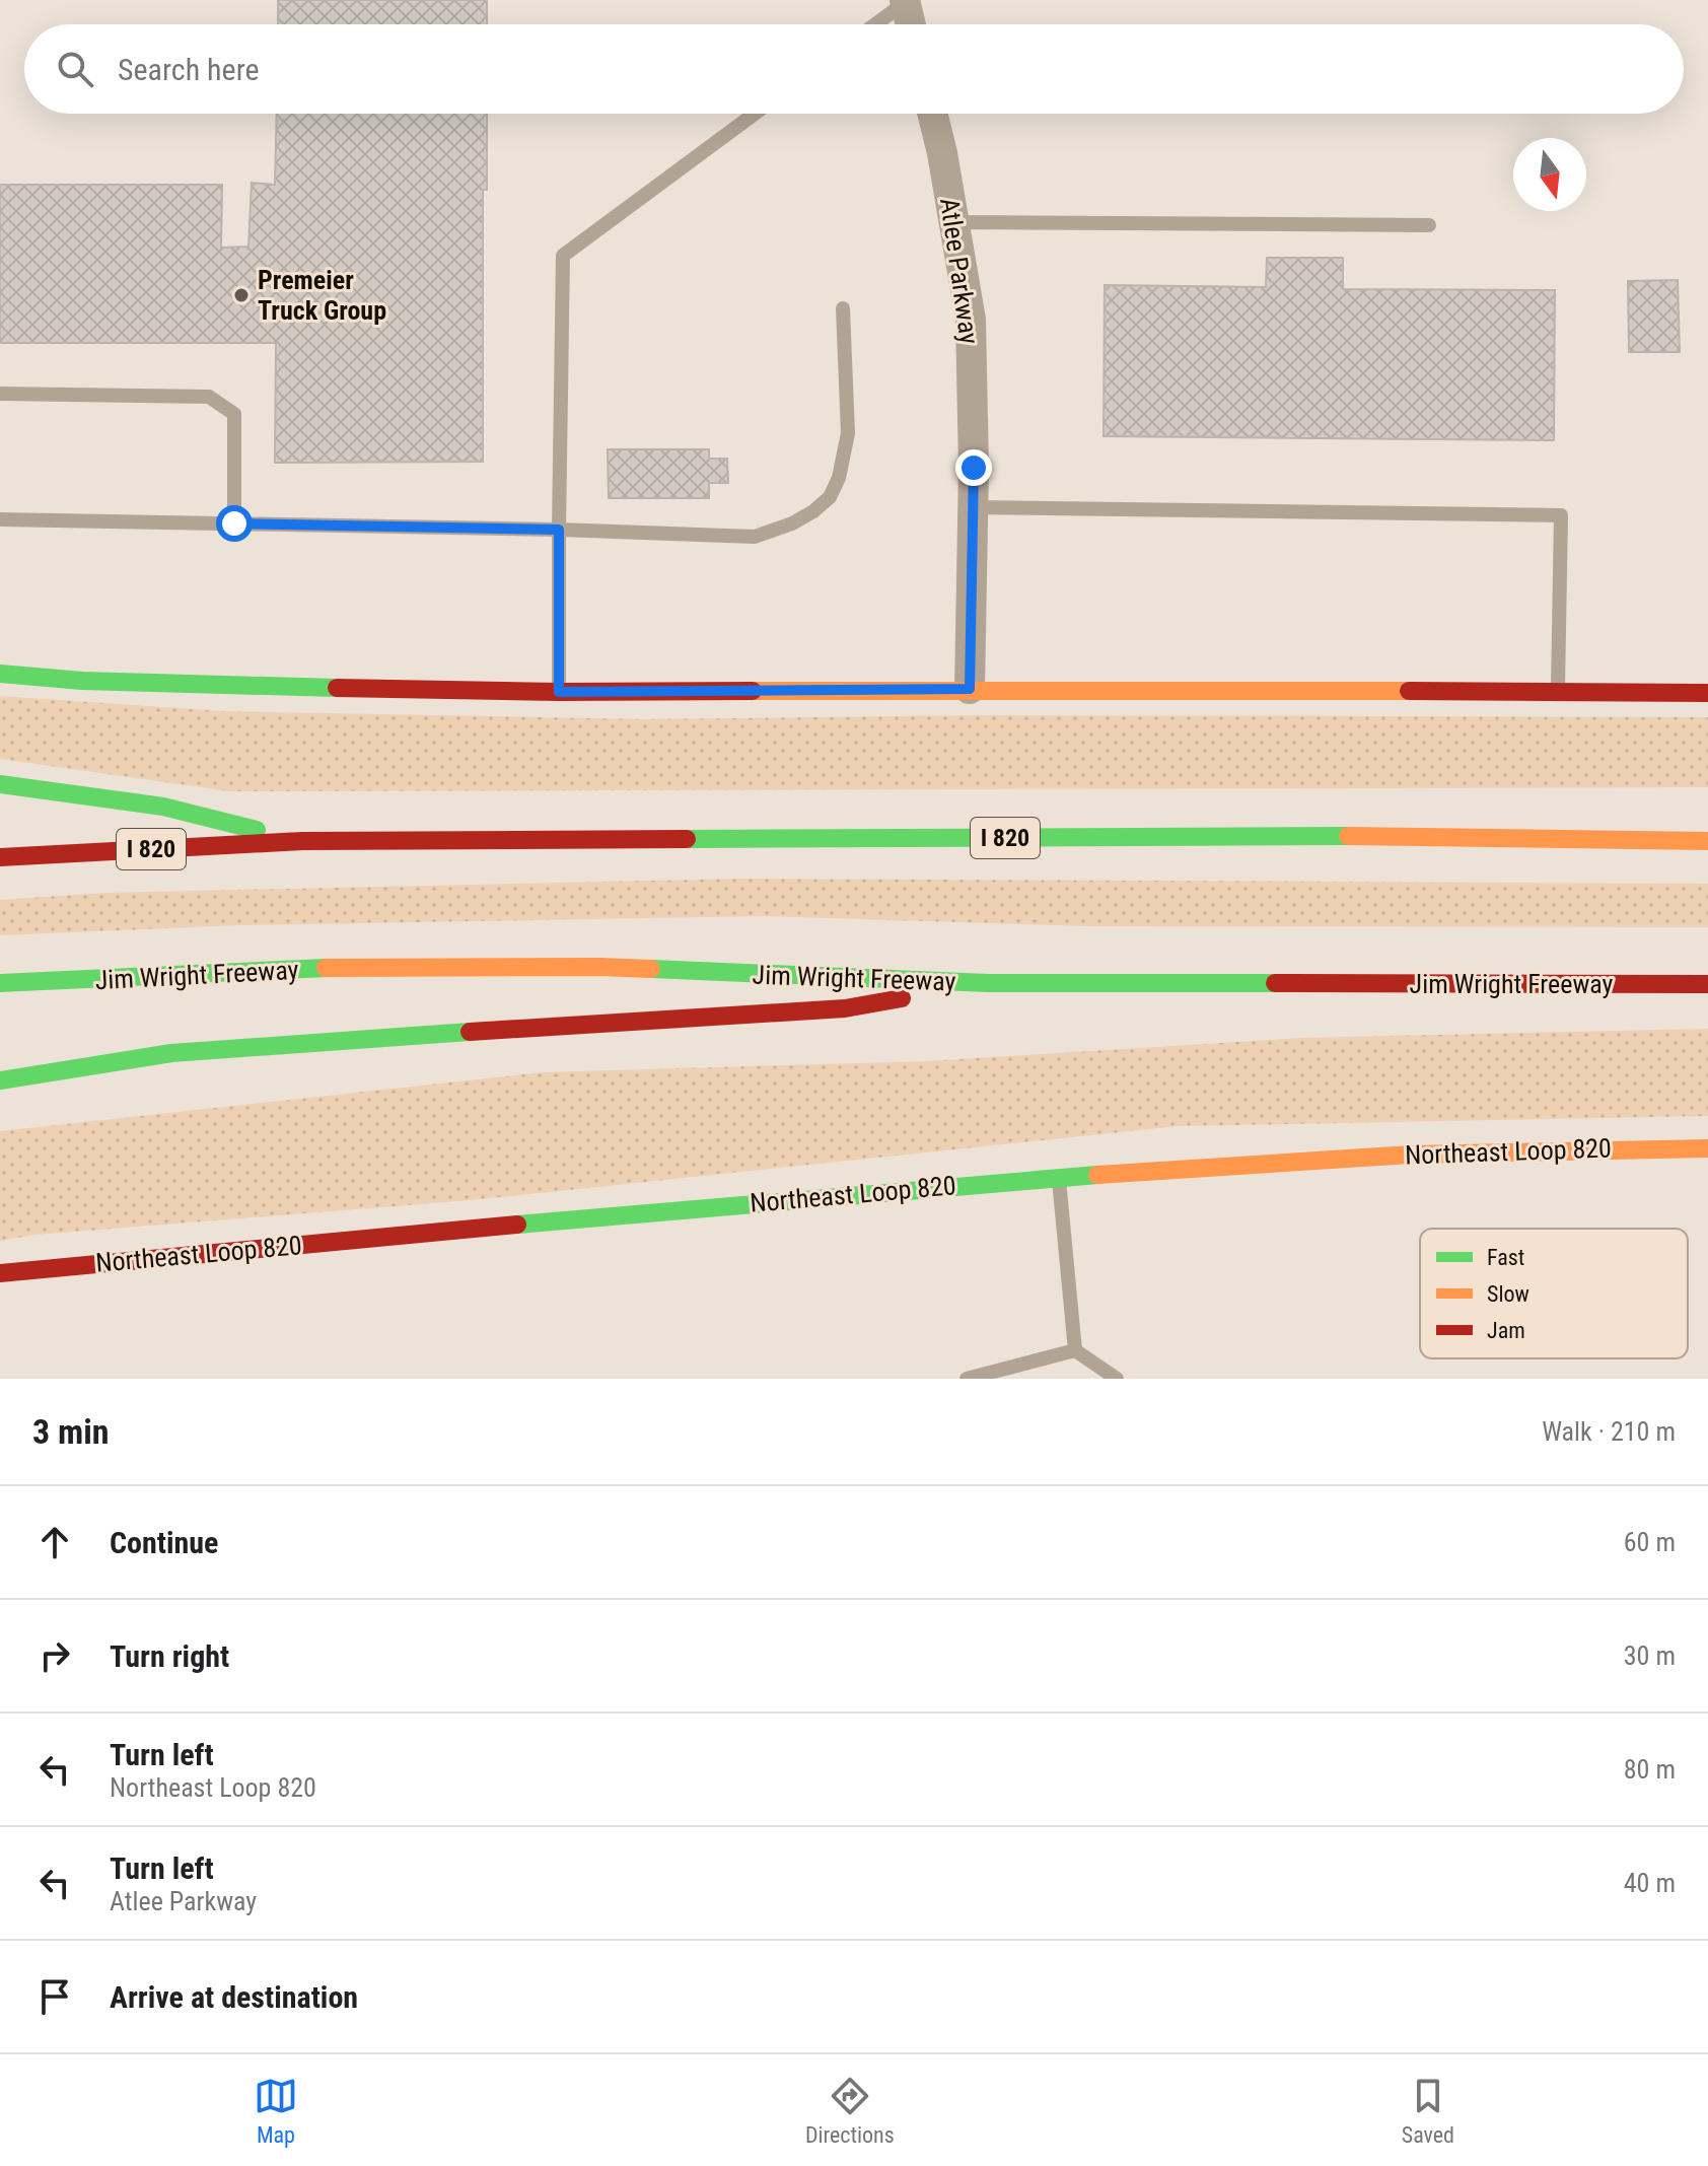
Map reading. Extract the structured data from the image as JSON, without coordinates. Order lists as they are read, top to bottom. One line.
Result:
{"streets":{"main road":["I 820","Jim Wright Freeway","Northeast Loop 820"],"street":["Atlee Parkway"]},"places":["Premeier Truck Group"],"legend":["Fast","Slow","Jam"],"north":"bottom","page":{"search":"Search here","heading":["3 min","Walk · 210 m"],"list":[["Continue","60 m"],["Turn right","30 m"],["Turn left","Northeast Loop 820","80 m"],["Turn left","Atlee Parkway","40 m"],"Arrive at destination"],"nav":["Map","Directions","Saved"]}}
